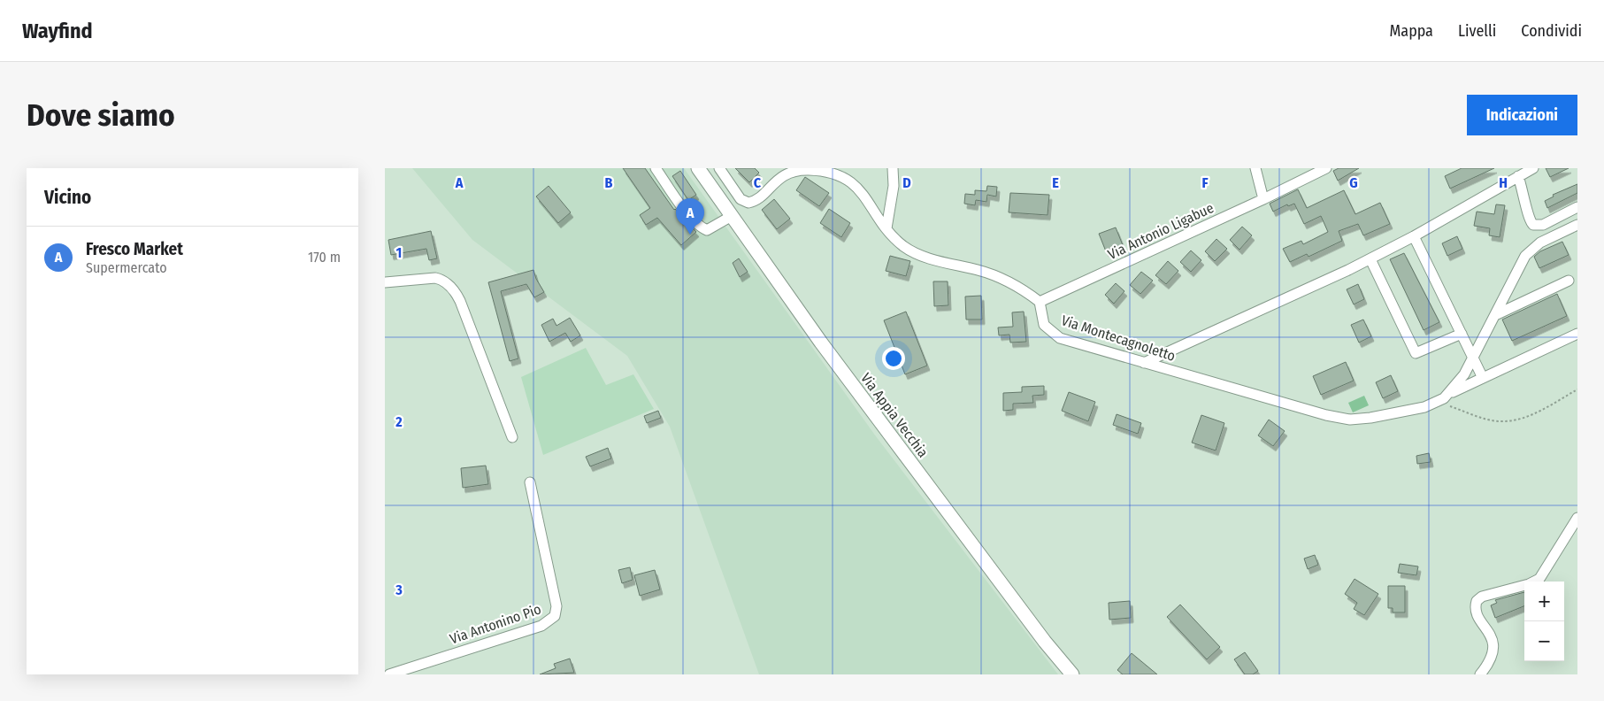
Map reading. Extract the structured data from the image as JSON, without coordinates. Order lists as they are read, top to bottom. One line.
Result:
{"streets":{"main road":["Via Appia Vecchia"],"street":["Via Antonio Ligabue","Via Montecagnoletto","Via Antonino Pio"]},"crossings":[["Via Antonio Ligabue","Via Montecagnoletto"]],"page":{"header":"Wayfind","nav":["Mappa","Livelli","Condividi"],"buttons":"Indicazioni","title":"Dove siamo","heading":"Vicino","pins":"A","list":[{"mark":"A","name":"Fresco Market","note":"Supermercato","value":"170 m"}],"map_buttons":["+","−"]},"grid":{"columns":["A","B","C","D","E","F","G","H"],"rows":["1","2","3"]}}
